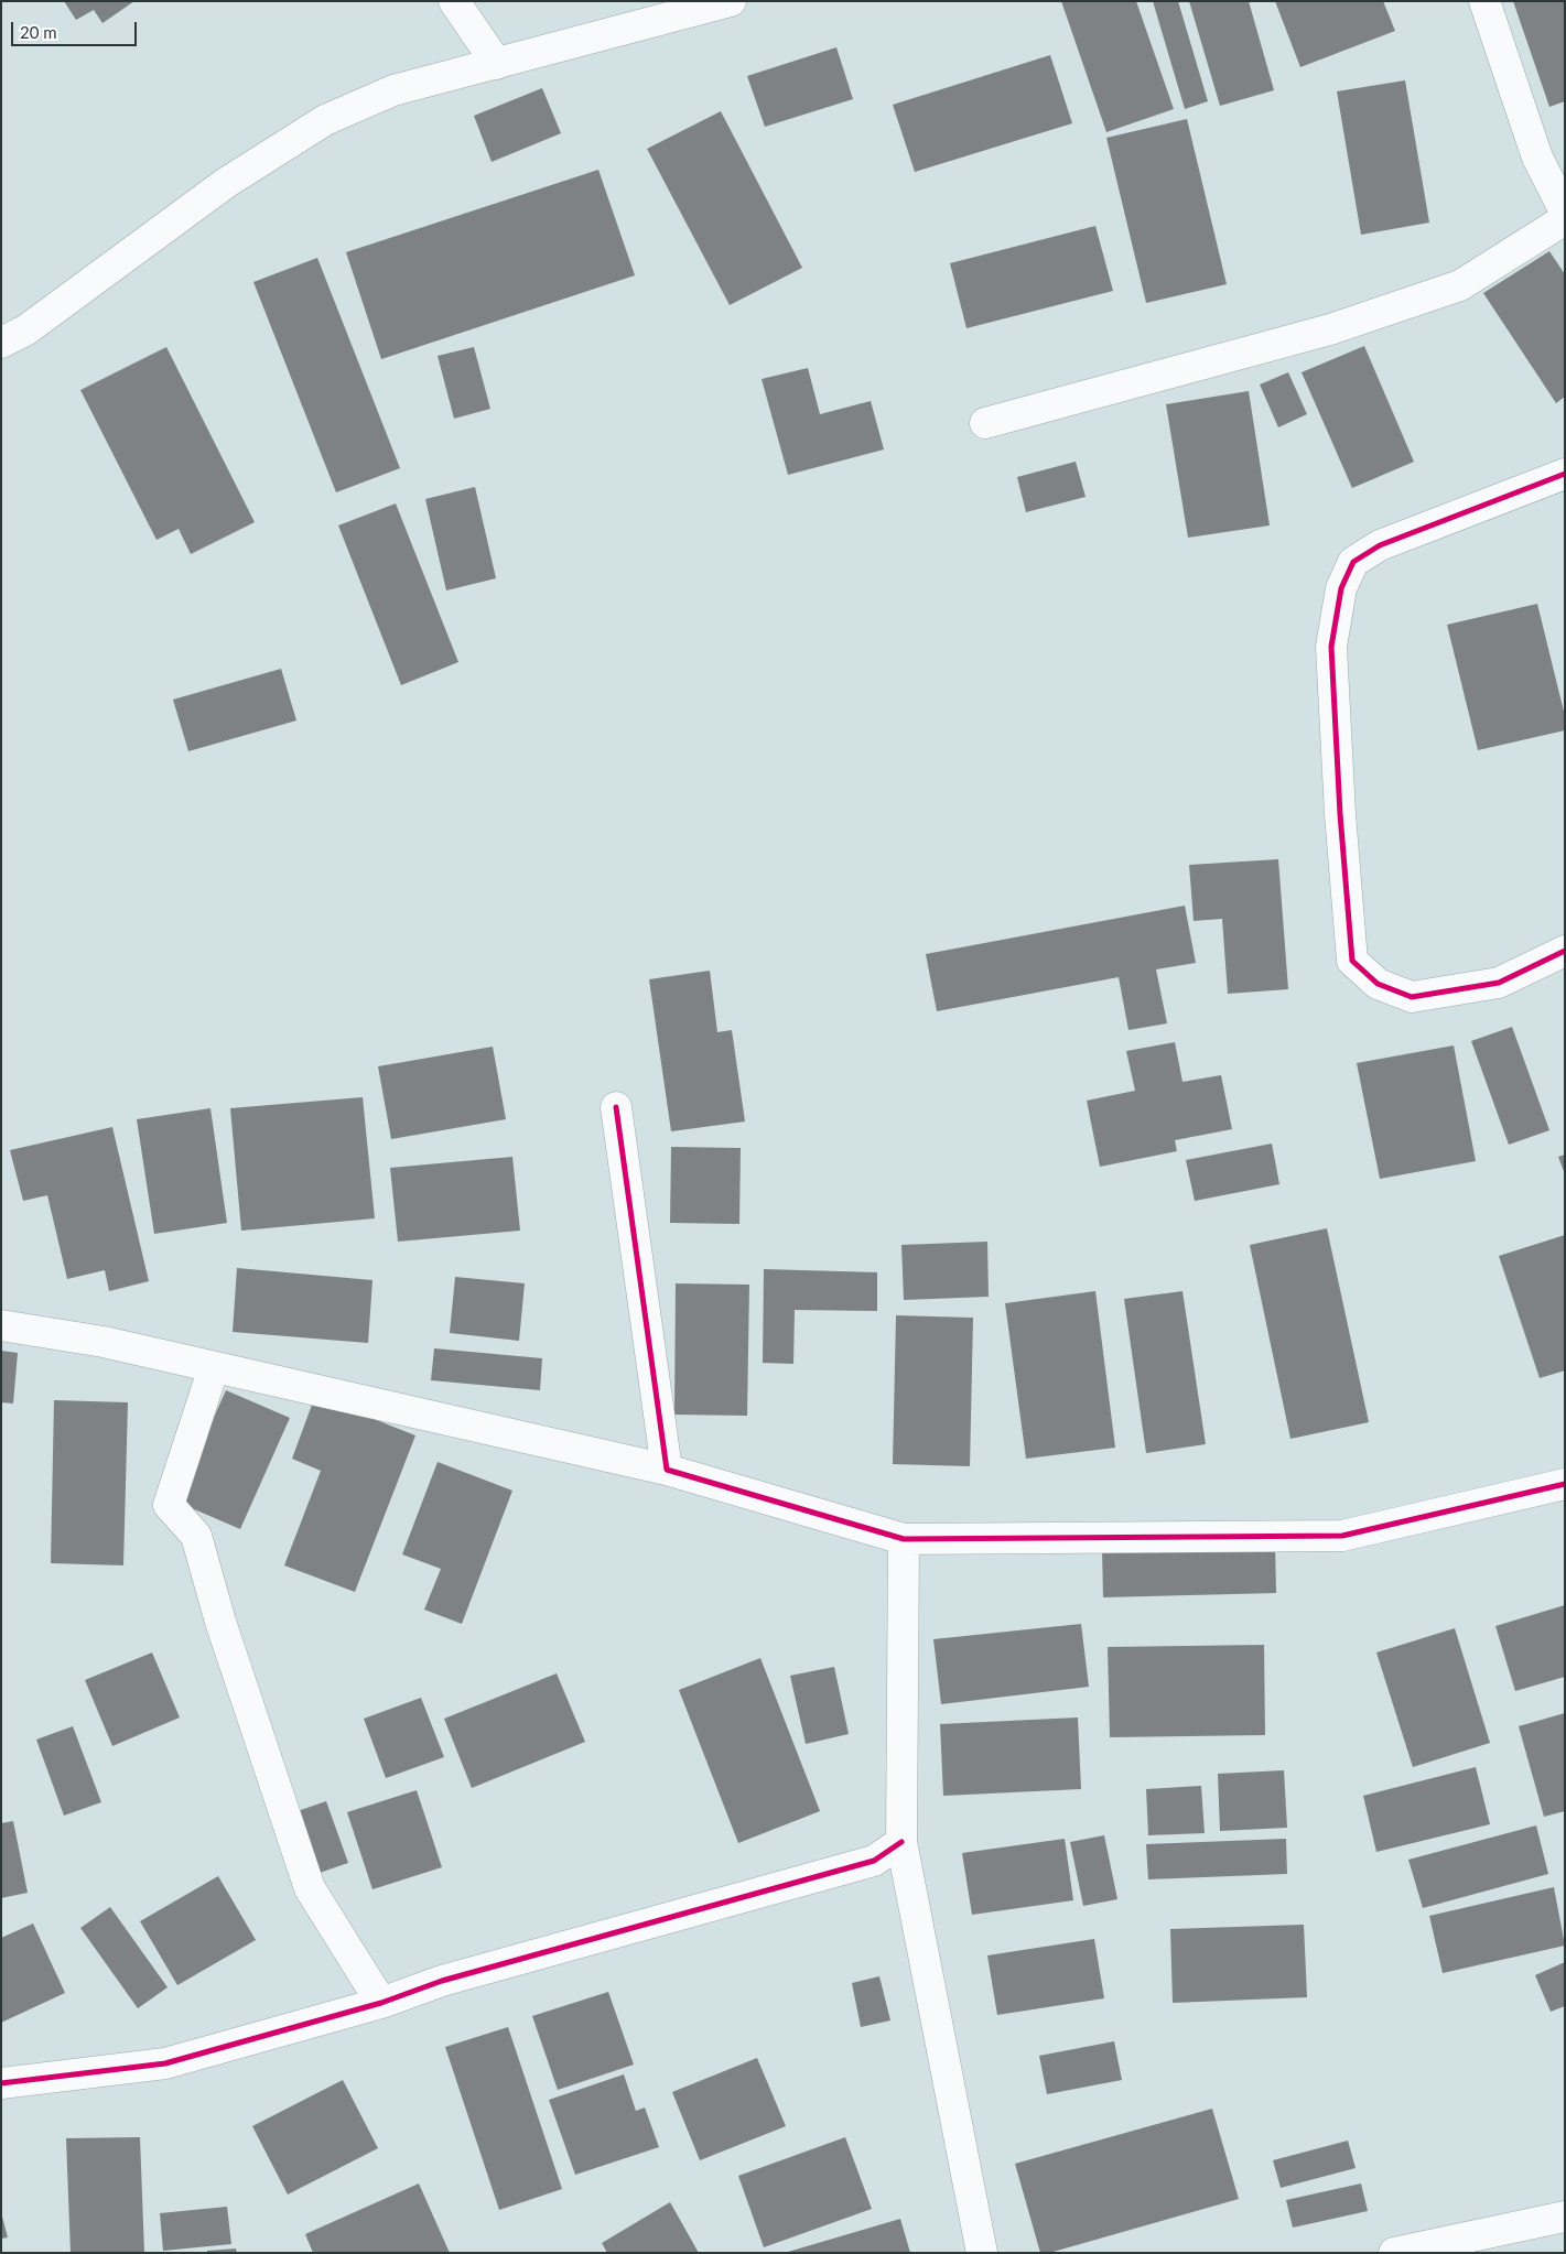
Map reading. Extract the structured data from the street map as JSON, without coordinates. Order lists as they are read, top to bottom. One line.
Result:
{"scale_bar":"20 m"}
